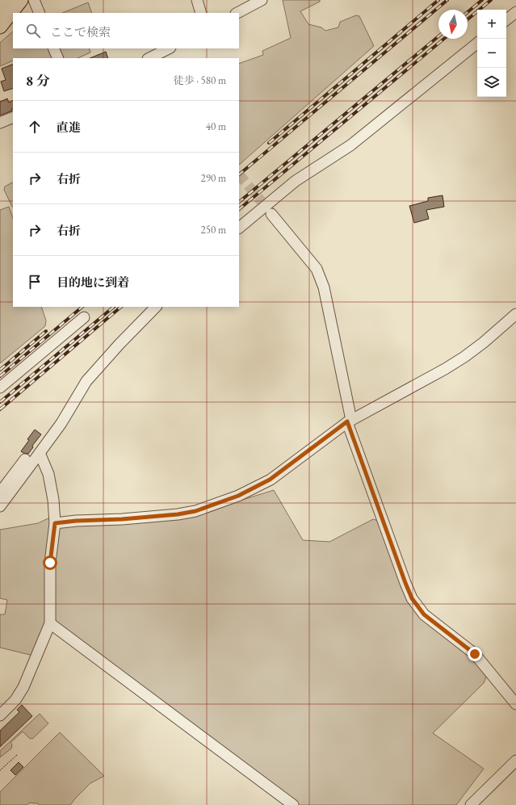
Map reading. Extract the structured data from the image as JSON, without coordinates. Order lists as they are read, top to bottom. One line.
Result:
{"north":"bottom","page":{"map_buttons":["+","−"],"search":"ここで検索","heading":["8 分","徒歩 · 580 m"],"list":[["直進","40 m"],["右折","290 m"],["右折","250 m"],"目的地に到着"]}}
